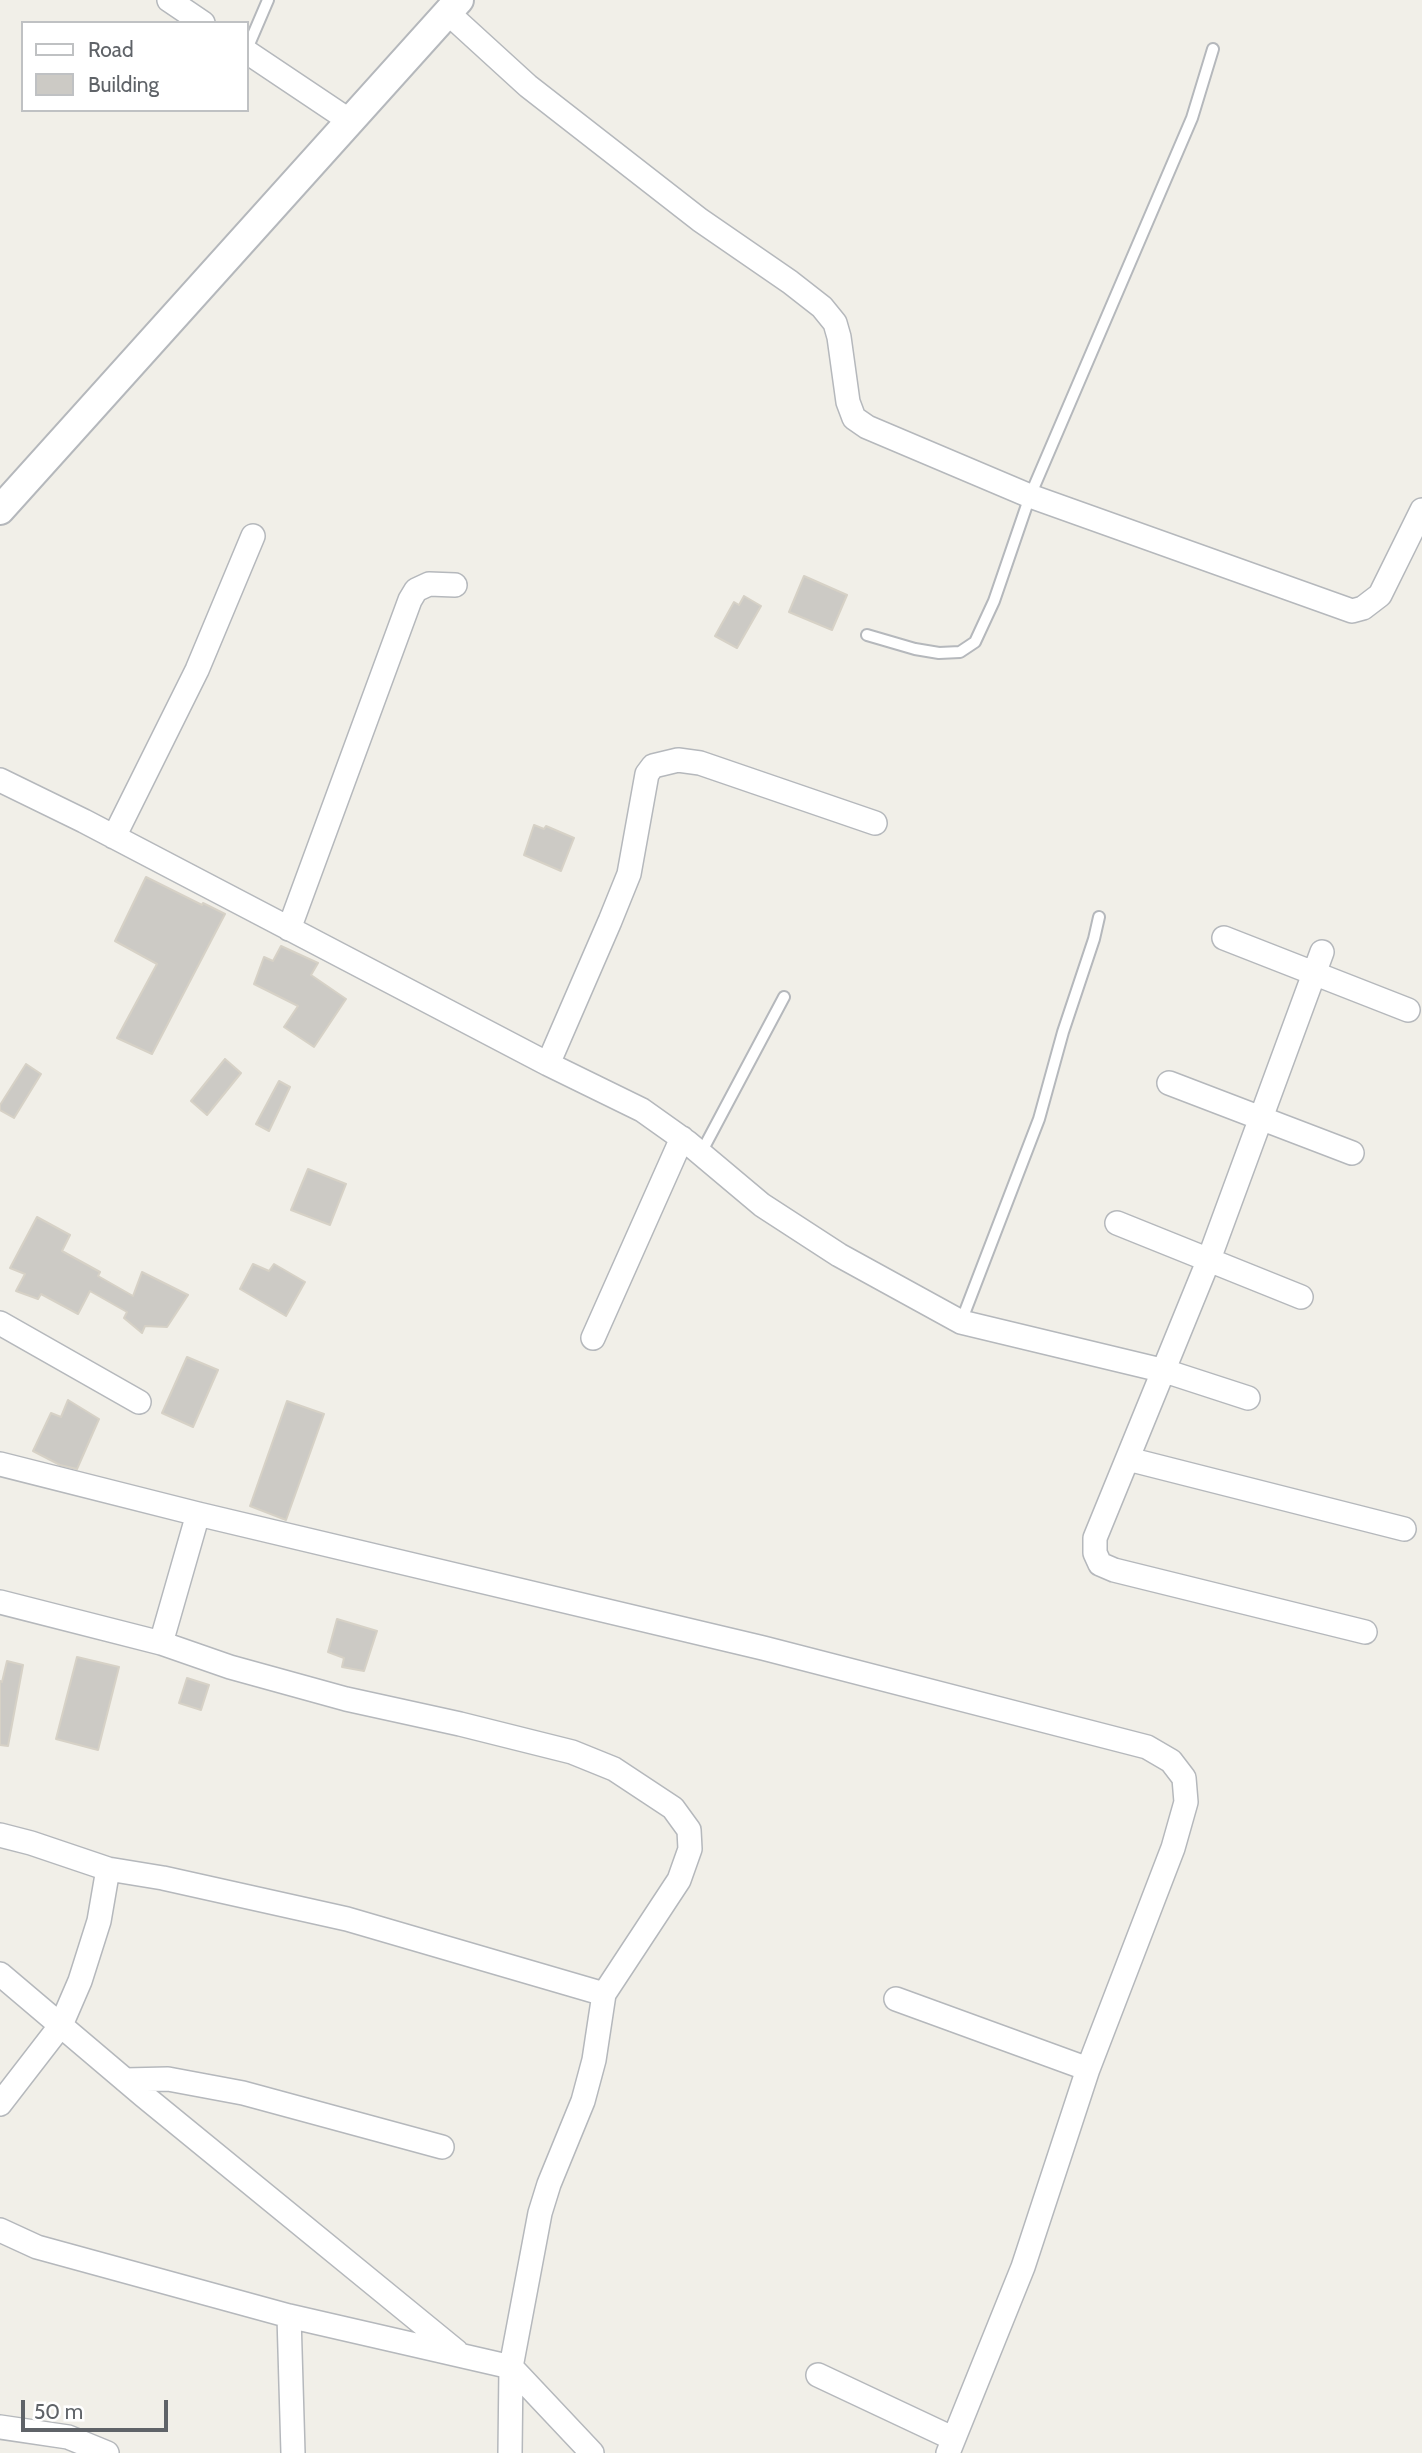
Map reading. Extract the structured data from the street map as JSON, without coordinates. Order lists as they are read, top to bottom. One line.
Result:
{"legend":["Road","Building"],"scale_bar":"50 m"}
